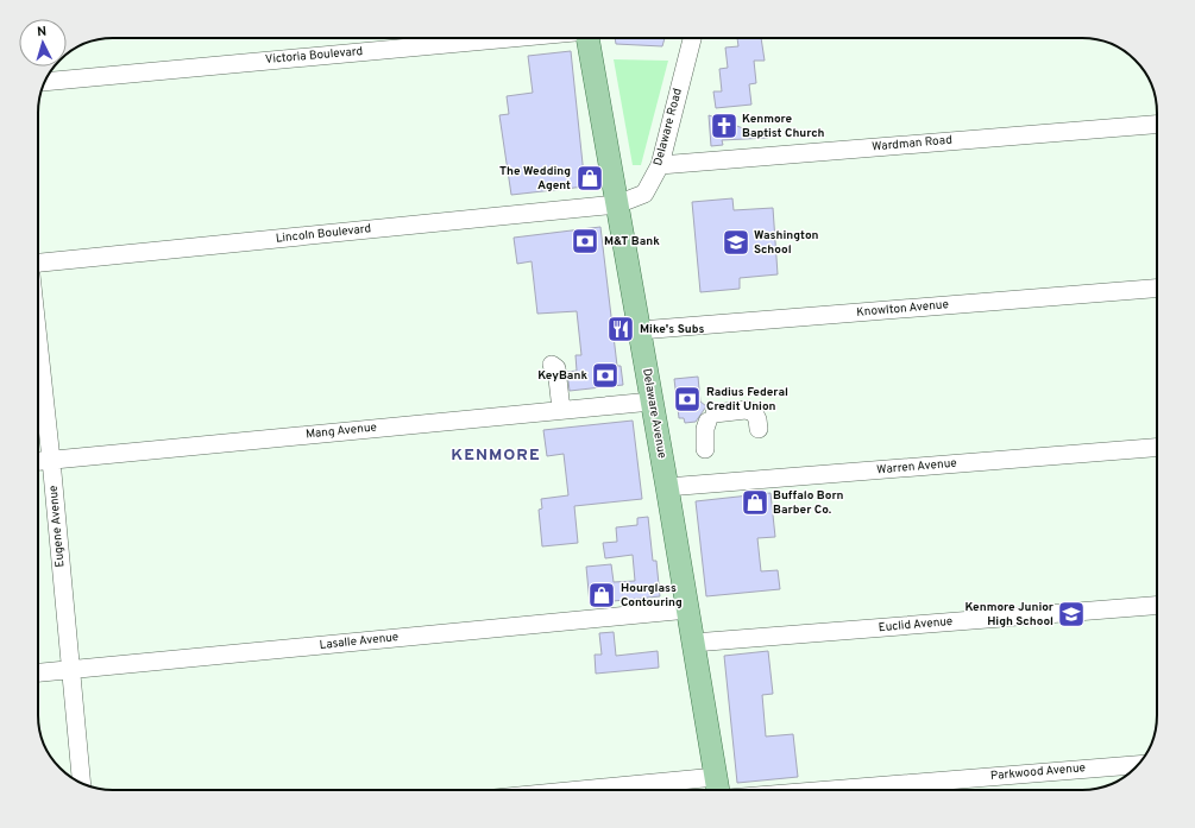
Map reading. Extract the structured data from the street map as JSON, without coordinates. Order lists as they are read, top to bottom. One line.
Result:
{"streets":{"main road":["Delaware Avenue"],"street":["Victoria Boulevard","Delaware Road","Wardman Road","Lincoln Boulevard","Knowlton Avenue","Mang Avenue","Warren Avenue","Eugene Avenue","Euclid Avenue","Lasalle Avenue","Parkwood Avenue"]},"crossings":[["Delaware Road","Wardman Road"],["Delaware Road","Lincoln Boulevard"],["Delaware Road","Delaware Avenue"],["Lincoln Boulevard","Delaware Avenue"],["Knowlton Avenue","Delaware Avenue"],["Delaware Avenue","Mang Avenue"],["Delaware Avenue","Warren Avenue"],["Delaware Avenue","Euclid Avenue"],["Delaware Avenue","Lasalle Avenue"],["Mang Avenue","Eugene Avenue"],["Eugene Avenue","Lasalle Avenue"]],"districts":["KENMORE"],"places":{"church":["Kenmore Baptist Church"],"shop":["The Wedding Agent","Buffalo Born Barber Co.","Hourglass Contouring"],"bank":["M&T Bank","KeyBank","Radius Federal Credit Union"],"school or university":["Washington School","Kenmore Junior High School"],"restaurant":["Mike's Subs"]},"north":"top"}
